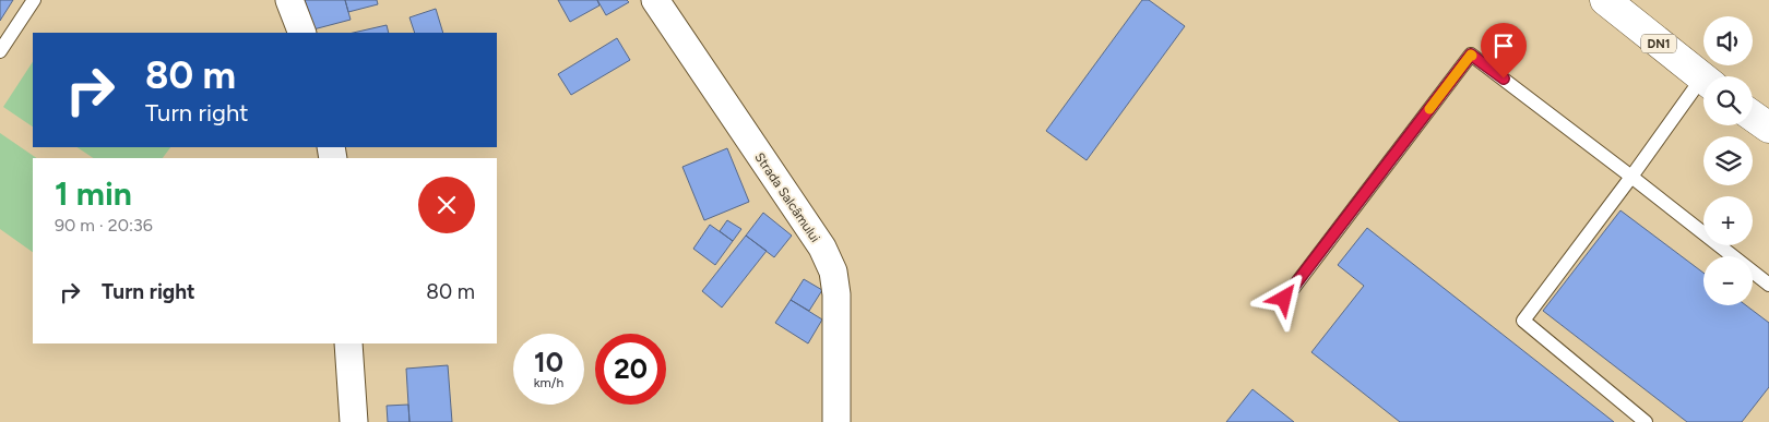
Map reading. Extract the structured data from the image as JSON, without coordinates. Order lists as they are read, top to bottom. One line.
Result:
{"streets":{"main road":["DN1"],"street":["Strada Salcâmului"]},"page":{"map_buttons":["+","−"],"turn":["80 m","Turn right"],"heading":["1 min","90 m · 20:36"],"list":[{"name":"Turn right","value":"80 m"}],"speed":"10 km/h","limit":"20"}}
